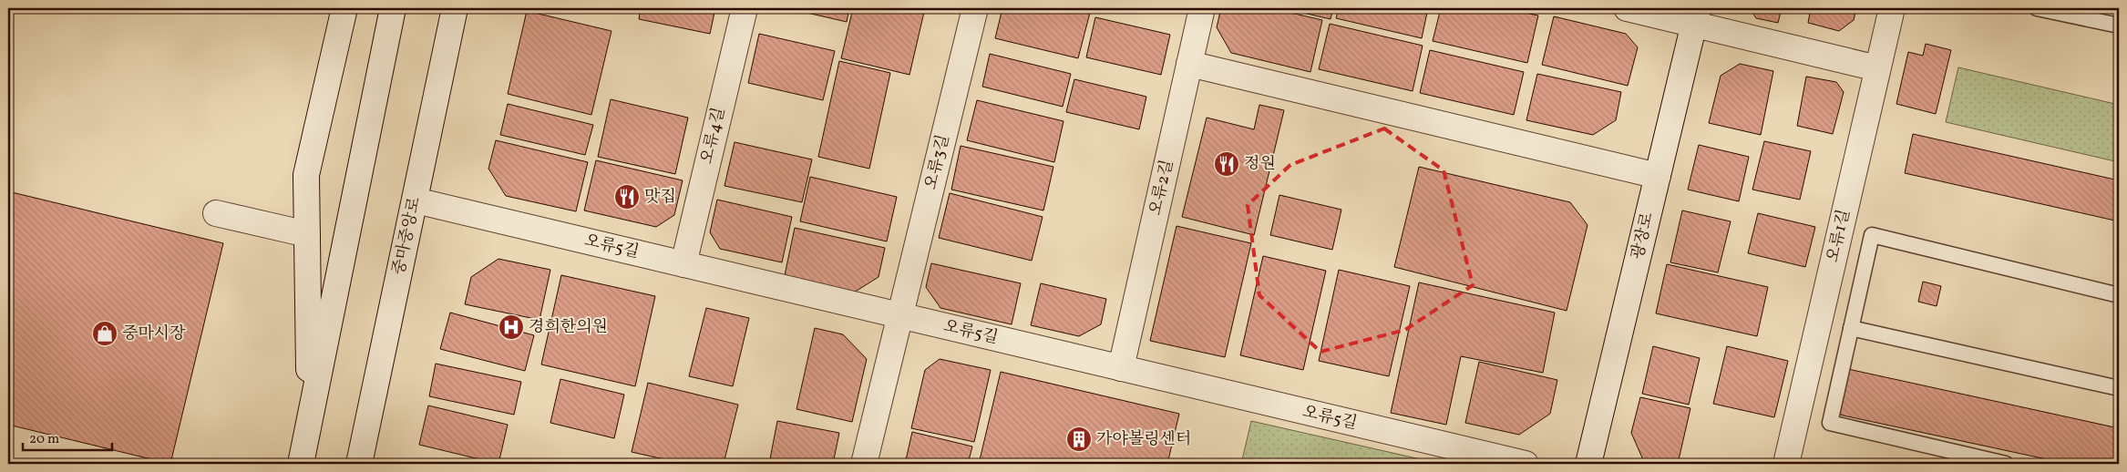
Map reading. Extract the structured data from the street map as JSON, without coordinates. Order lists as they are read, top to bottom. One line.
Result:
{"streets":{"street":["오류4길","오류3길","오류2길","중마중앙로","광장로","오류1길","오류5길"]},"crossings":[["오류4길","오류5길"],["오류3길","오류5길"],["오류2길","오류5길"],["중마중앙로","오류5길"]],"places":{"restaurant":["정원","맛집"],"hospital":["경희한의원"],"shop":["중마시장"],"building":["가야볼링센터"]},"scale_bar":"20 m"}
